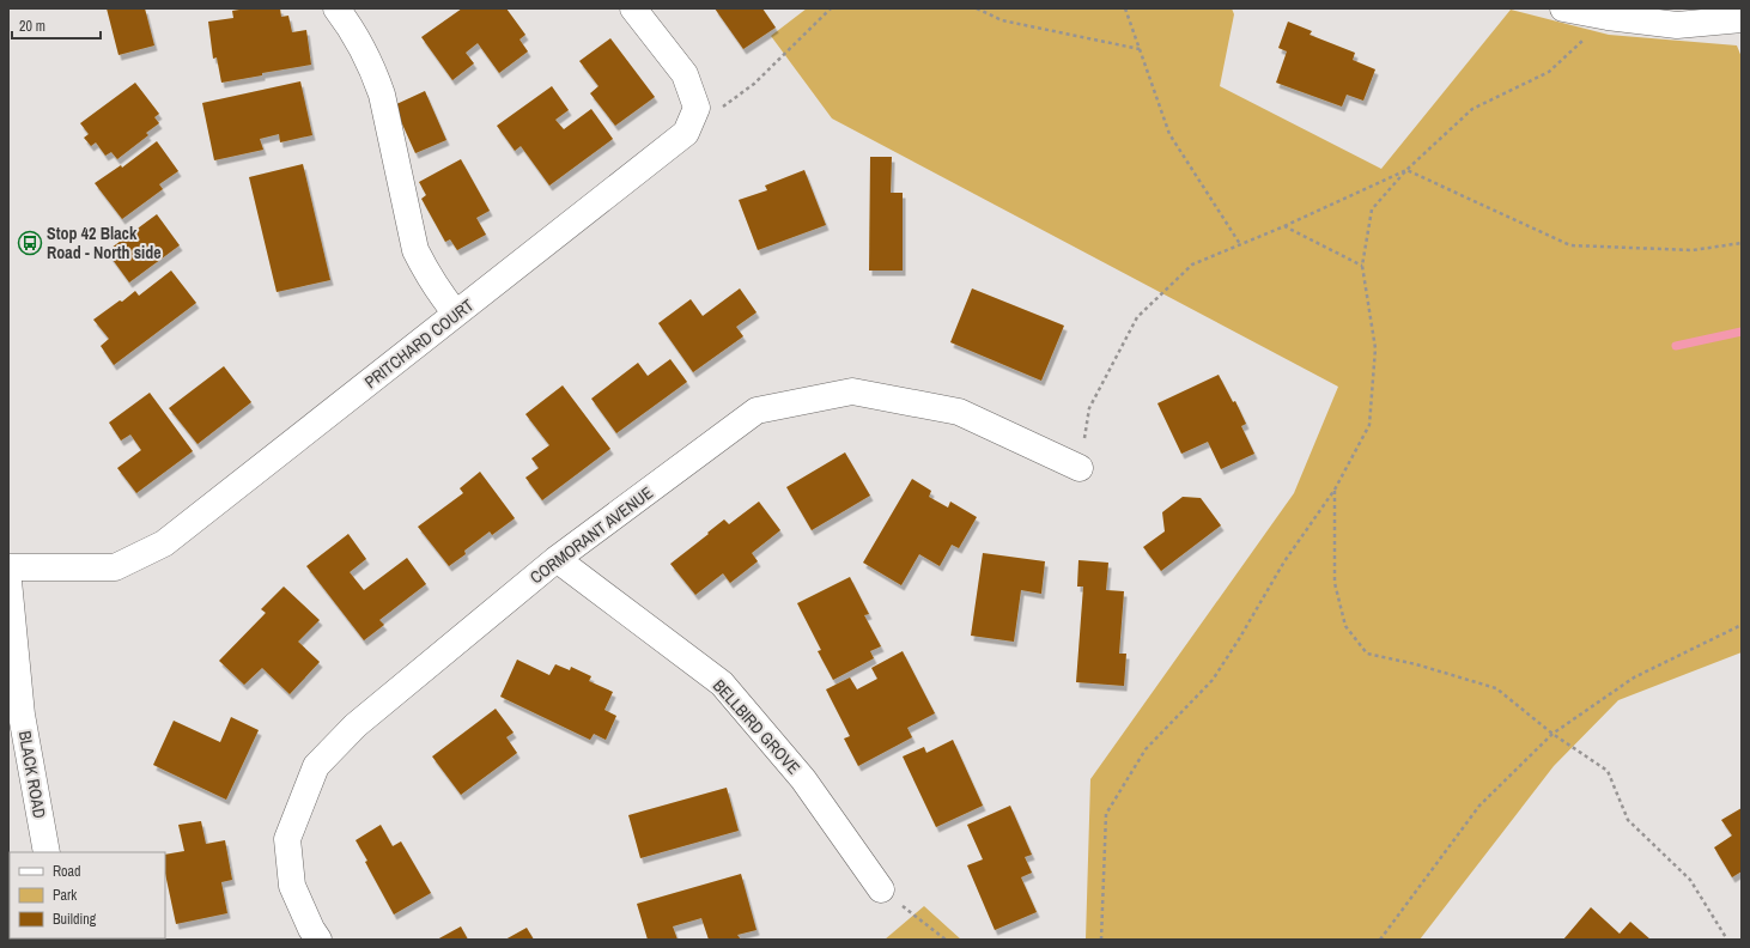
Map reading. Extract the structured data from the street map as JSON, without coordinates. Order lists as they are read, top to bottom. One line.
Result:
{"streets":{"street":["PRITCHARD COURT","CORMORANT AVENUE","BELLBIRD GROVE","BLACK ROAD"]},"crossings":[["CORMORANT AVENUE","BELLBIRD GROVE"]],"places":{"bus stop":["Stop 42 Black Road - North side"]},"legend":["Road","Park","Building"],"scale_bar":"20 m"}
